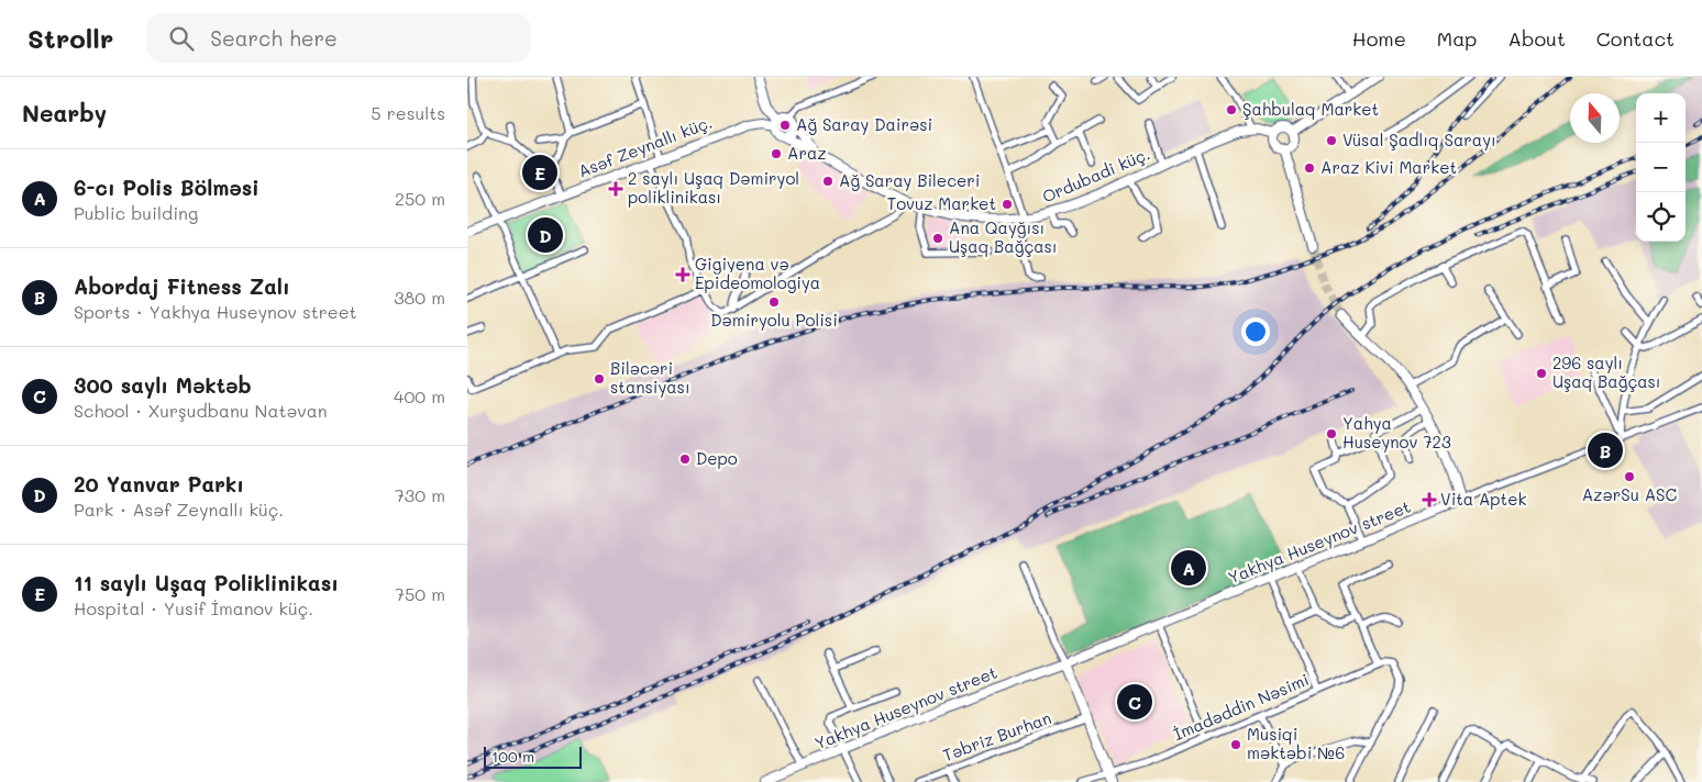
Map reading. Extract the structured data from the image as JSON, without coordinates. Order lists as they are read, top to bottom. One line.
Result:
{"streets":{"main road":["Asəf Zeynallı küç.","Ordubadi küç.","Yakhya Huseynov street"],"street":["İmadəddin Nəsimi","Təbriz Burhan"]},"crossings":[["Asəf Zeynallı küç.","Ordubadi küç."]],"places":{"other":["Şahbulaq Market","Ağ Saray Dairəsi","Vüsal Şadlıq Sarayı","Araz","Araz Kivi Market","Ağ Saray Bileceri","Tovuz Market","Ana Qayğısı Uşaq Bağçası","Dəmiryolu Polisi","296 saylı Uşaq Bağçası","Biləcəri stansiyası","Yahya Huseynov 723","Depo","AzərSu ASC","Musiqi məktəbi №6"],"health":["2 saylı Uşaq Dəmiryol poliklinikası","Gigiyena və Epideomologiya","Vita Aptek"]},"scale_bar":"100 m","north":"top","page":{"header":"Strollr","search":"Search here","nav":["Home","Map","About","Contact"],"heading":["Nearby","5 results"],"map_buttons":["+","−"],"list":[{"mark":"A","name":"6-cı Polis Bölməsi","note":"Public building","value":"250 m"},{"mark":"B","name":"Abordaj Fitness Zalı","note":"Sports · Yakhya Huseynov street","value":"380 m"},{"mark":"C","name":"300 saylı Məktəb","note":"School · Xurşudbanu Natəvan","value":"400 m"},{"mark":"D","name":"20 Yanvar Parkı","note":"Park · Asəf Zeynallı küç.","value":"730 m"},{"mark":"E","name":"11 saylı Uşaq Poliklinikası","note":"Hospital · Yusif İmanov küç.","value":"750 m"}],"pins":["E","D","B","A","C"],"scale":"100 m"}}
